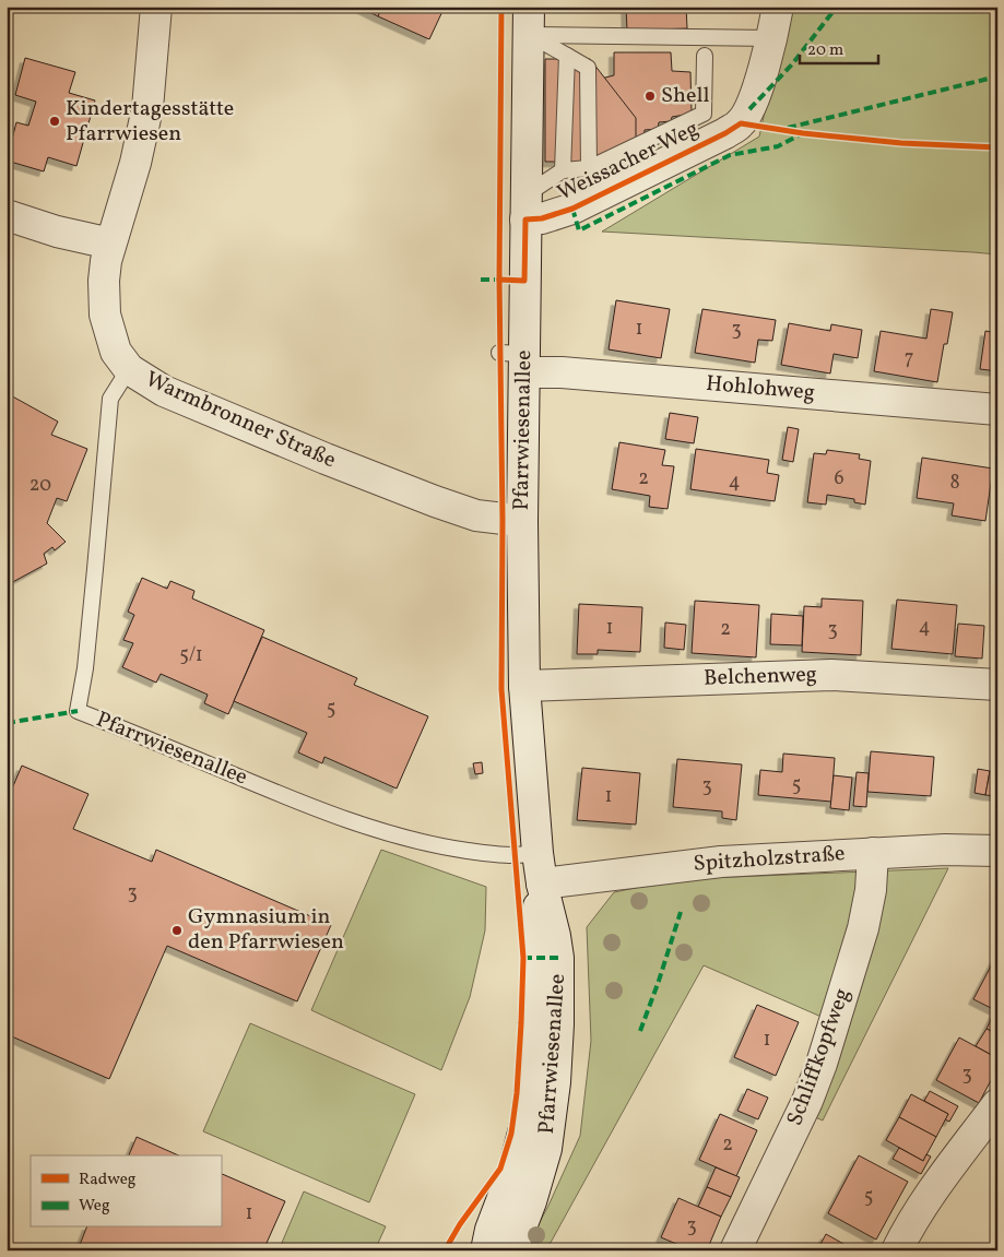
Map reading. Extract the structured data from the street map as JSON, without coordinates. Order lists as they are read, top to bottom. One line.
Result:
{"streets":{"street":["Weissacher Weg","Hohlohweg","Warmbronner Straße","Pfarrwiesenallee","Belchenweg","Spitzholzstraße","Schliffkopfweg"]},"crossings":[["Weissacher Weg","Pfarrwiesenallee"],["Hohlohweg","Pfarrwiesenallee"],["Warmbronner Straße","Pfarrwiesenallee"],["Pfarrwiesenallee","Belchenweg"],["Pfarrwiesenallee","Spitzholzstraße"],["Spitzholzstraße","Schliffkopfweg"]],"places":["Shell","Kindertagesstätte Pfarrwiesen","Gymnasium in den Pfarrwiesen"],"house_numbers":["1","3","7","2","6","4","8","20","4","1","2","3","5/1","5","5","3","1","3","1","3","2","5","1","3"],"legend":["Radweg","Weg"],"scale_bar":"20 m"}
